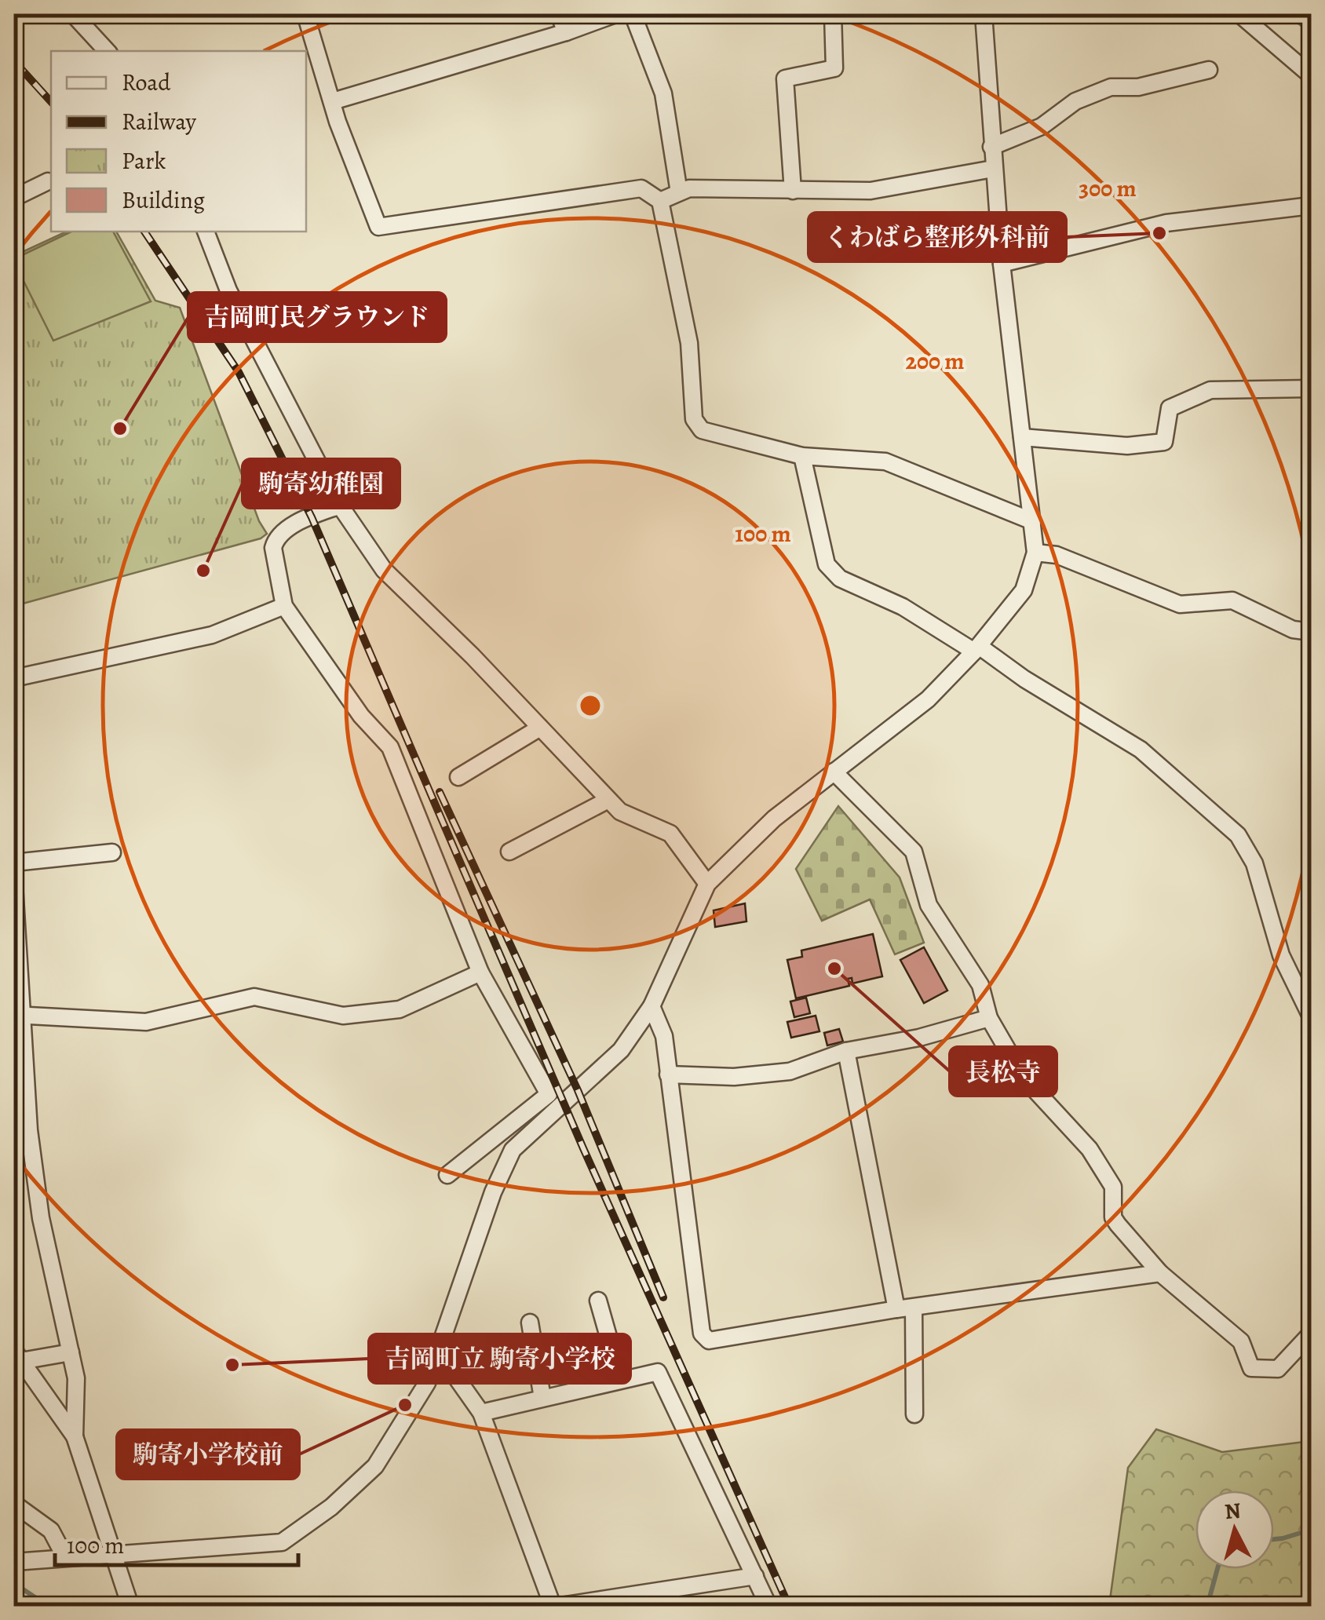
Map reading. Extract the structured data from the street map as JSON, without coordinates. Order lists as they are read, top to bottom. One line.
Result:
{"places":["くわばら整形外科前","吉岡町民グラウンド","駒寄幼稚園","長松寺","吉岡町立 駒寄小学校","駒寄小学校前"],"legend":["Road","Railway","Park","Building"],"scale_bar":"100 m","north":"top","rings":["300 m","200 m","100 m"]}
